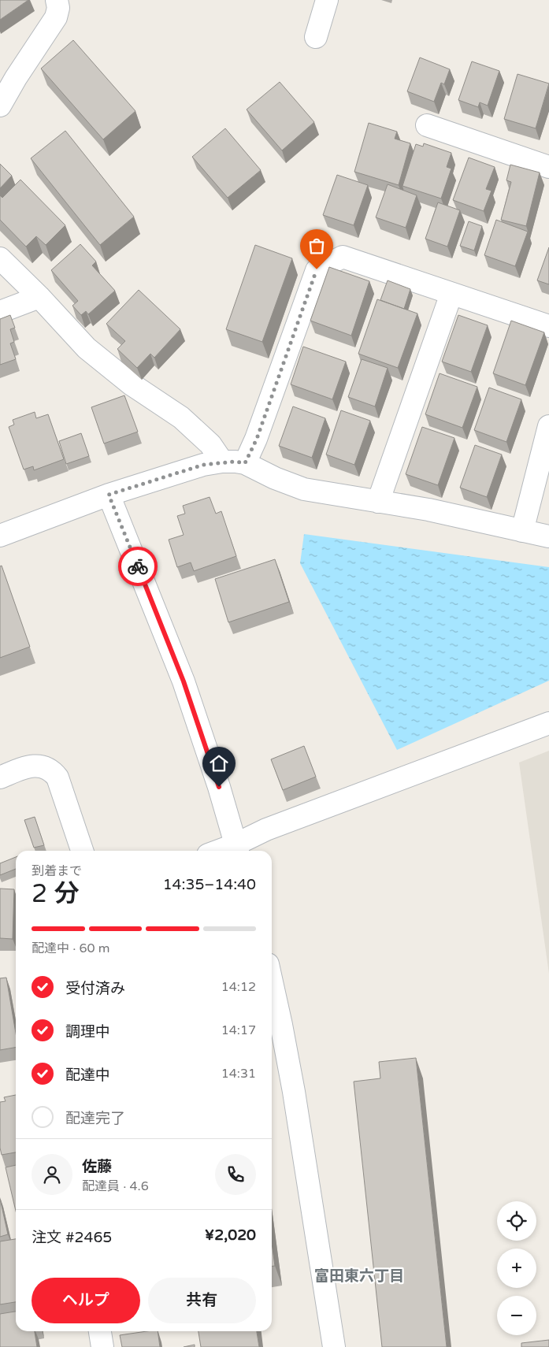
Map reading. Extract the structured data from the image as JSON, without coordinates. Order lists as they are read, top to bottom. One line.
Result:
{"districts":["富田東六丁目"],"page":{"heading":["2 分","到着まで","14:35–14:40"],"panel":["佐藤","配達員 · 4.6","注文 #2465","¥2,020"],"bar":"配達中 · 60 m","list":[["受付済み","14:12"],["調理中","14:17"],["配達中","14:31"],"配達完了"],"map_buttons":["+","−"],"buttons":["ヘルプ","共有"]}}
